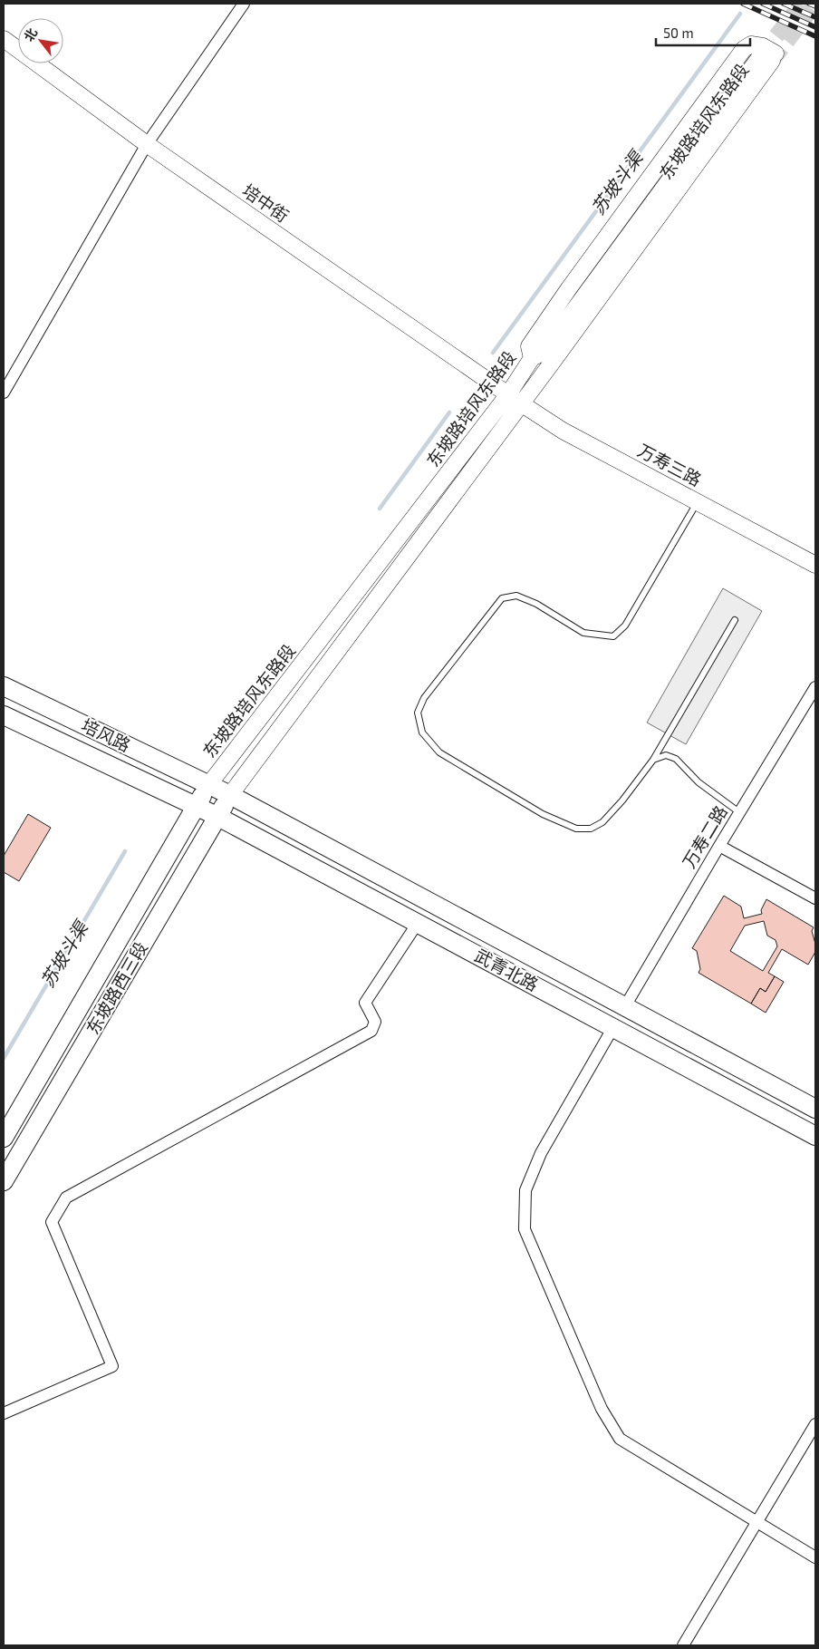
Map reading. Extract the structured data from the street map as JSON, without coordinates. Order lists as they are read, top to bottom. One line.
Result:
{"streets":{"main road":["东坡路培风东路段","培中街","万寿三路","培风路","武青北路","东坡路西三段"],"street":["万寿二路"]},"crossings":[["东坡路培风东路段","培中街"],["东坡路培风东路段","万寿三路"],["东坡路培风东路段","培风路"],["东坡路培风东路段","武青北路"],["东坡路培风东路段","东坡路西三段"],["培中街","万寿三路"],["培风路","武青北路"],["培风路","东坡路西三段"],["万寿二路","武青北路"],["武青北路","东坡路西三段"]],"water":["苏坡斗渠"],"scale_bar":"50 m","north":"top left"}
